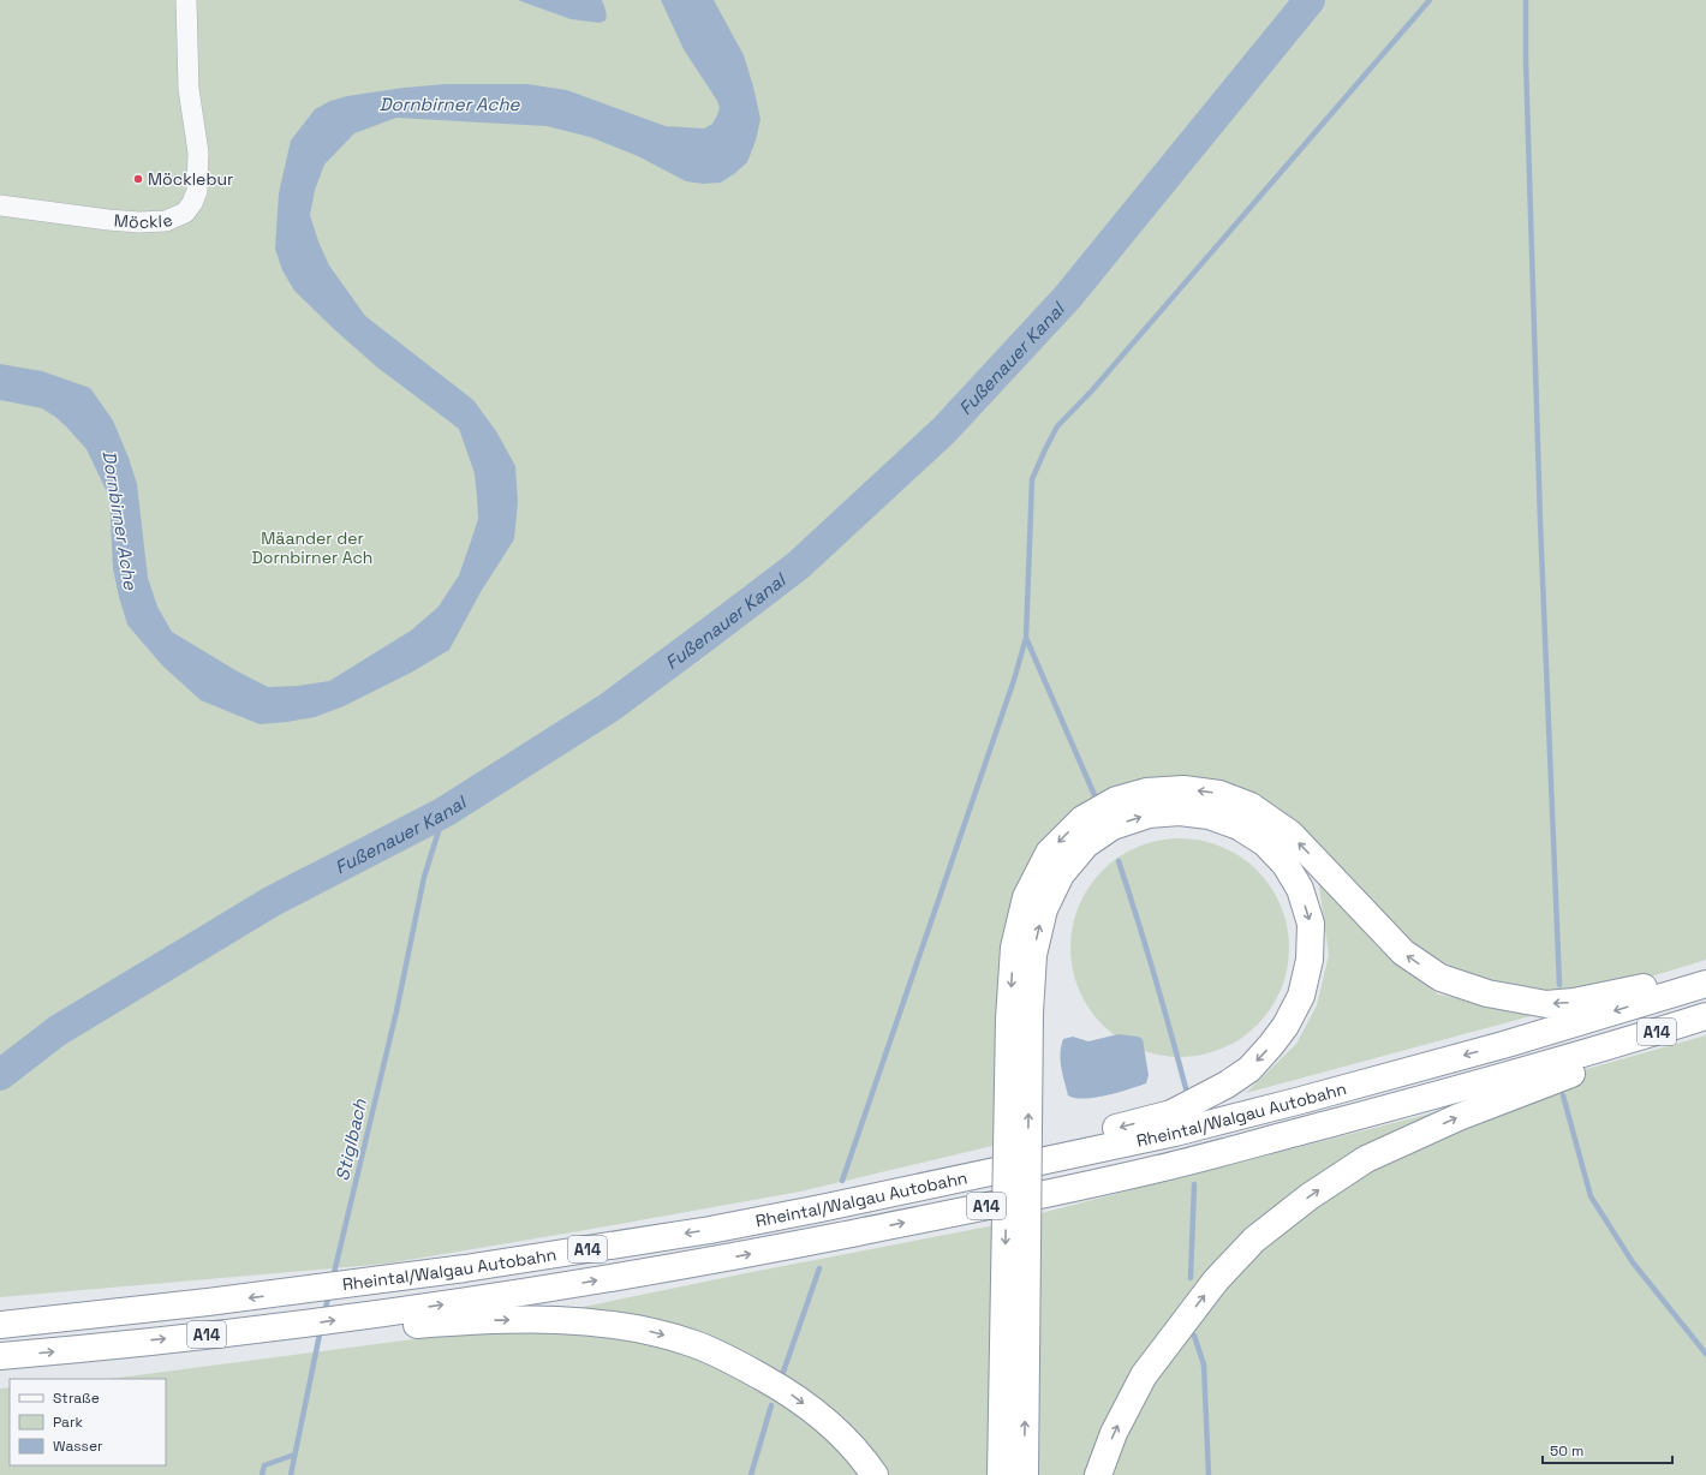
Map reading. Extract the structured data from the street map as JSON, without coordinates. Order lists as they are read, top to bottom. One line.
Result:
{"streets":{"highway":["A14","Rheintal/Walgau Autobahn"],"street":["Möckle"]},"water":["Dornbirner Ache","Fußenauer Kanal","Stiglbach"],"parks":["Mäander der Dornbirner Ach"],"places":["Möcklebur"],"legend":["Straße","Park","Wasser"],"scale_bar":"50 m"}
